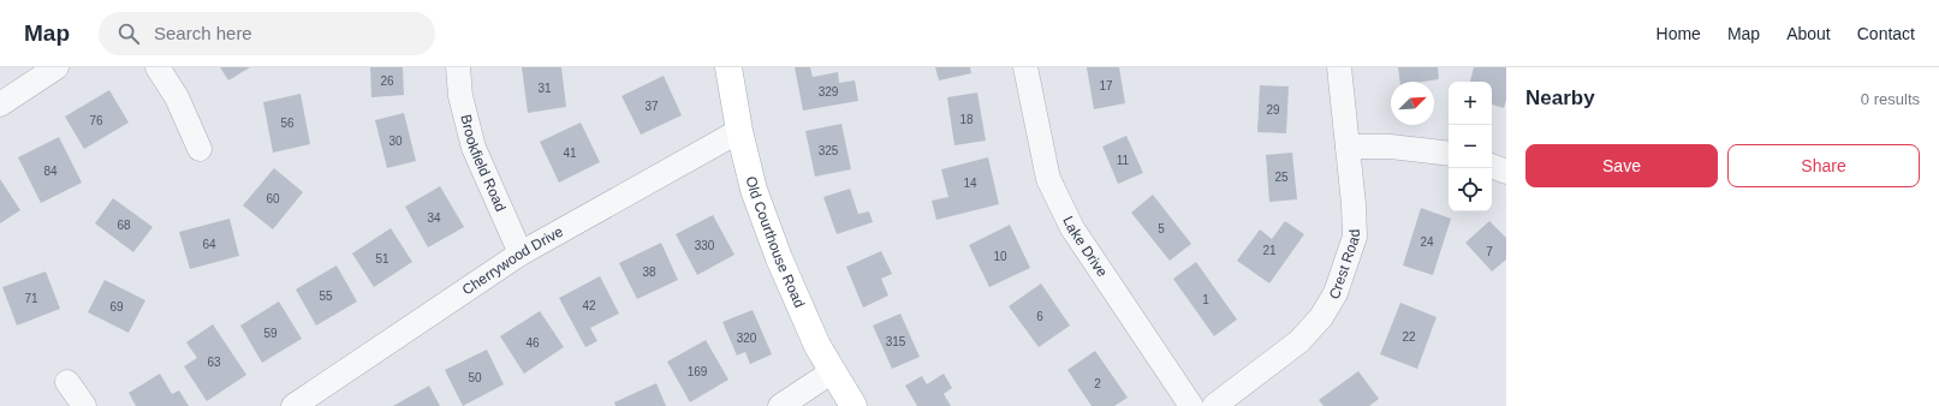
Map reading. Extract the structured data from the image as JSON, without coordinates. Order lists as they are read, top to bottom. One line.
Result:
{"streets":{"street":["Brookfield Road","Old Courthouse Road","Lake Drive","Cherrywood Drive","Crest Road"]},"crossings":[["Brookfield Road","Cherrywood Drive"],["Old Courthouse Road","Cherrywood Drive"]],"house_numbers":["26","17","31","329","37","29","18","76","56","30","325","41","11","84","25","14","60","34","68","5","24","64","330","21","7","10","51","38","55","71","1","42","69","6","59","22","320","315","46","63","169","50","2"],"north":"top right","page":{"header":"Map","search":"Search here","nav":["Home","Map","About","Contact"],"heading":["Nearby","0 results"],"map_buttons":["+","−"],"buttons":["Save","Share"]}}
